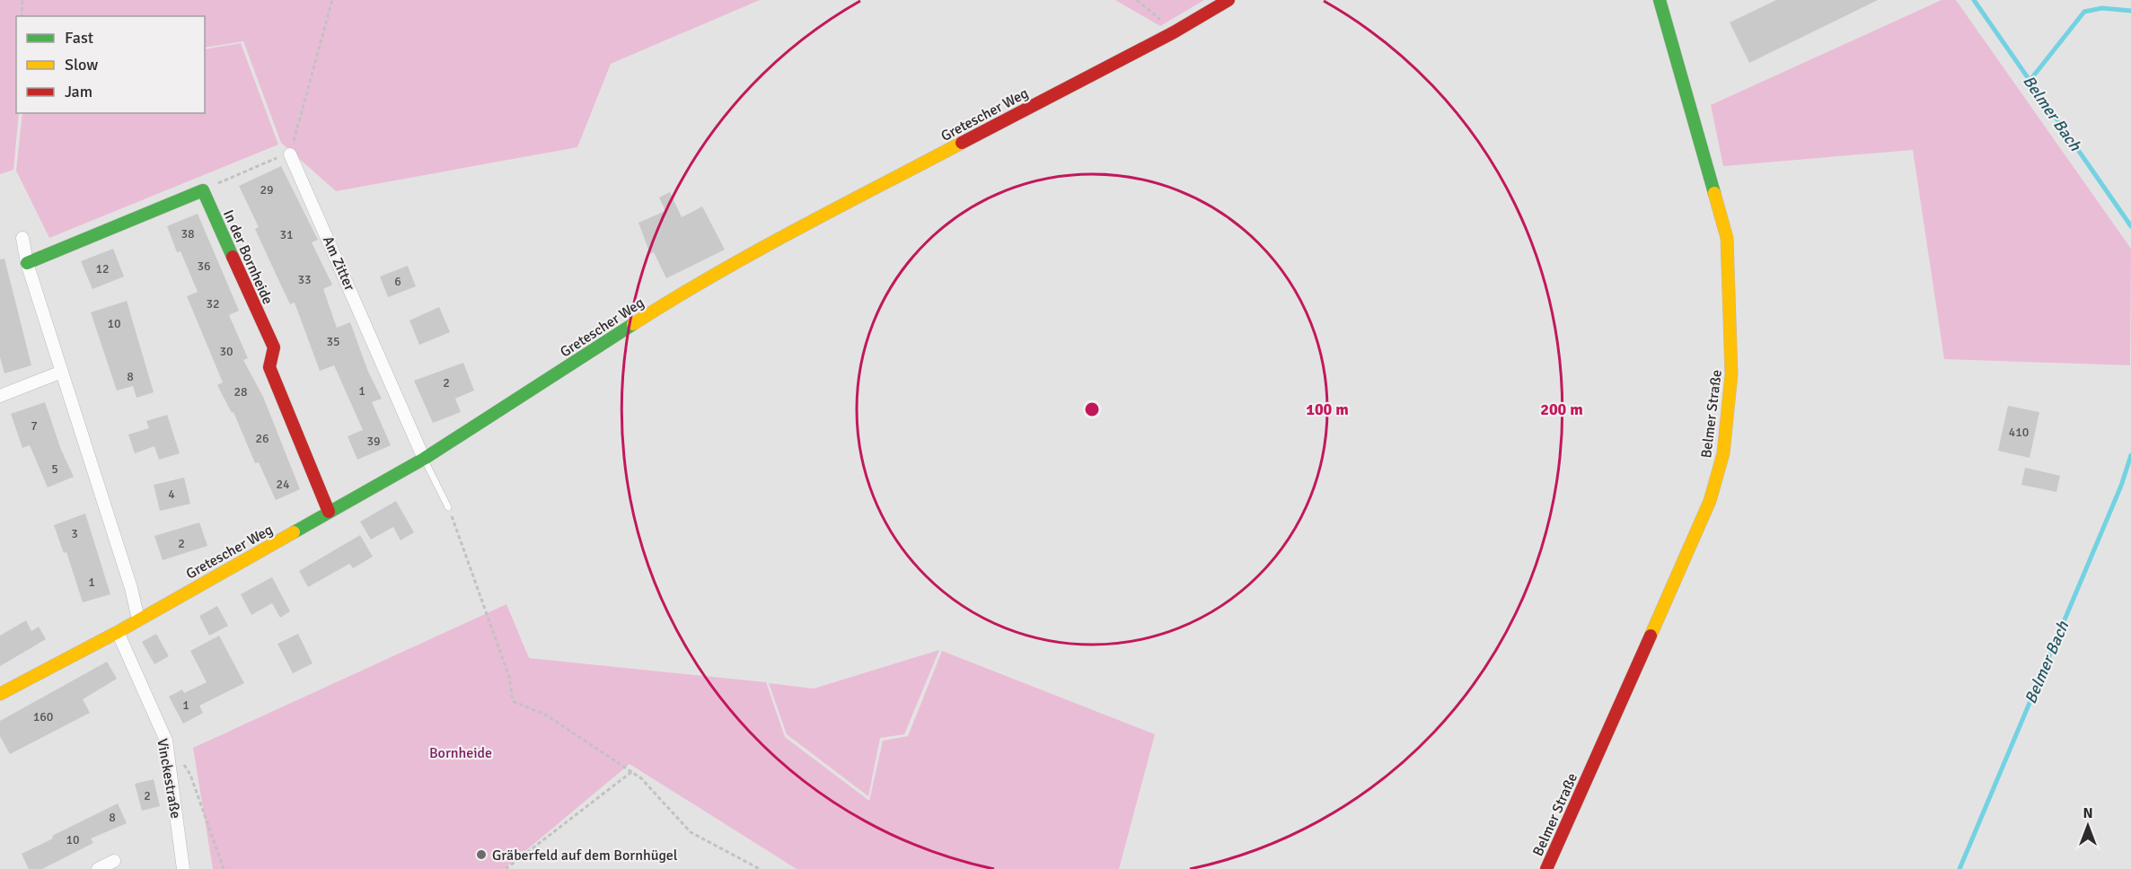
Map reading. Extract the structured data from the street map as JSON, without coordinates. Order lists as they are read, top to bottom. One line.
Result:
{"streets":{"street":["Gretescher Weg","In der Bornheide","Am Zitter","Belmer Straße","Vinckestraße"]},"crossings":[["Gretescher Weg","In der Bornheide"],["Gretescher Weg","Am Zitter"],["Gretescher Weg","Vinckestraße"]],"water":["Belmer Bach"],"parks":["Bornheide"],"places":["Gräberfeld auf dem Bornhügel"],"house_numbers":["29","38","31","36","12","33","6","32","10","35","30","8","2","1","28","7","410","26","39","5","24","4","3","2","1","1","160","2","8","10"],"legend":["Fast","Slow","Jam"],"north":"top","rings":["100 m","200 m"]}
